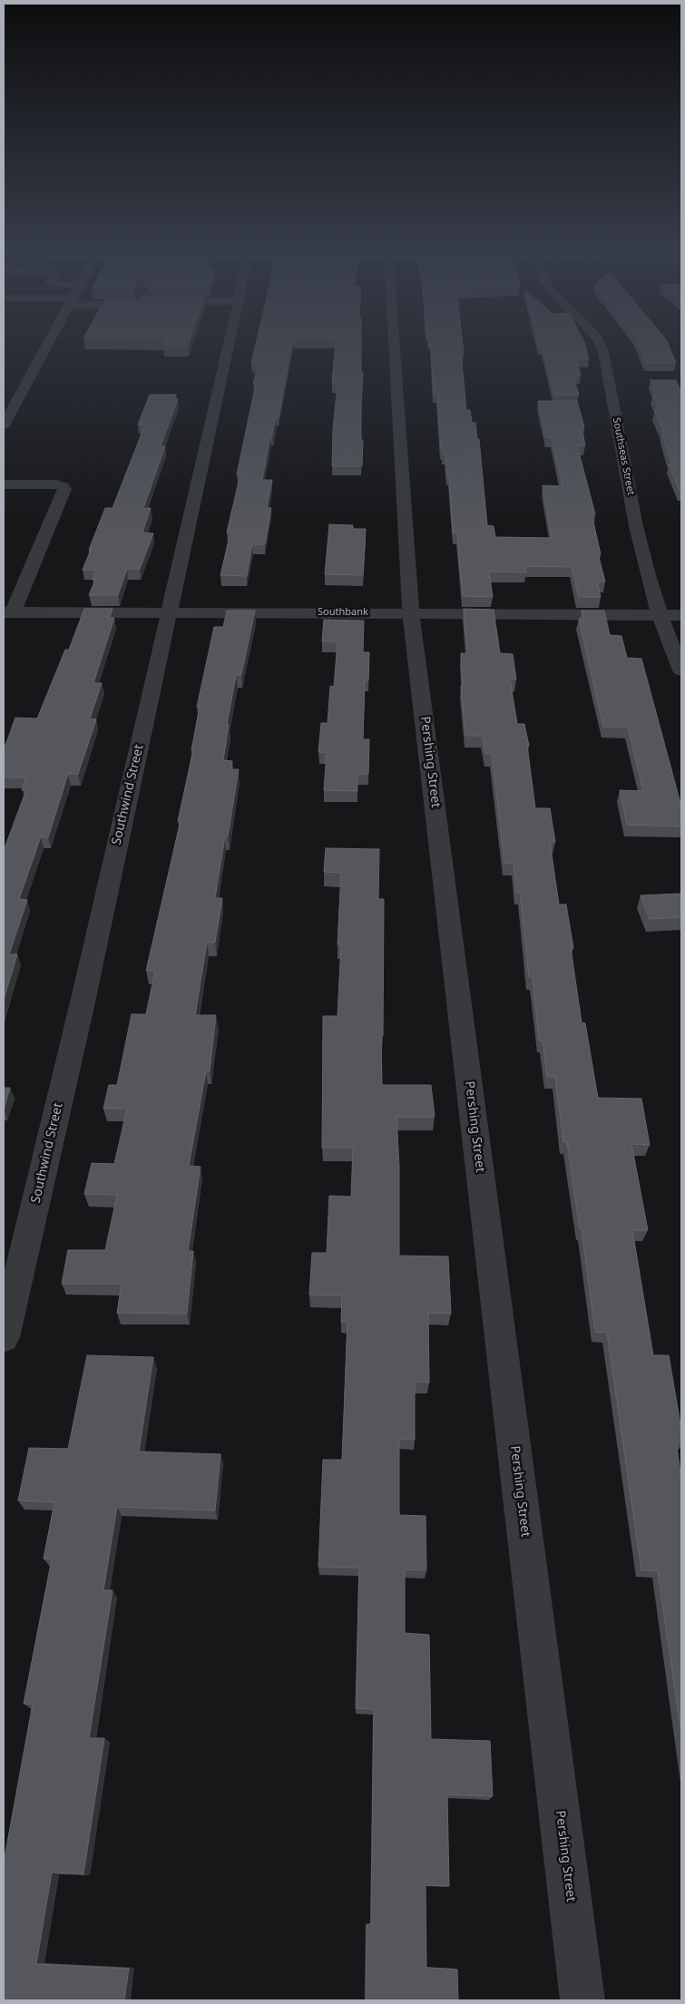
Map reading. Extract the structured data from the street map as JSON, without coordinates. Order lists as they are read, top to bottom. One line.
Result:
{"streets":{"street":["Southseas Street","Southbank","Pershing Street","Southwind Street"]},"crossings":[["Southseas Street","Southbank"],["Southbank","Pershing Street"],["Southbank","Southwind Street"]]}
